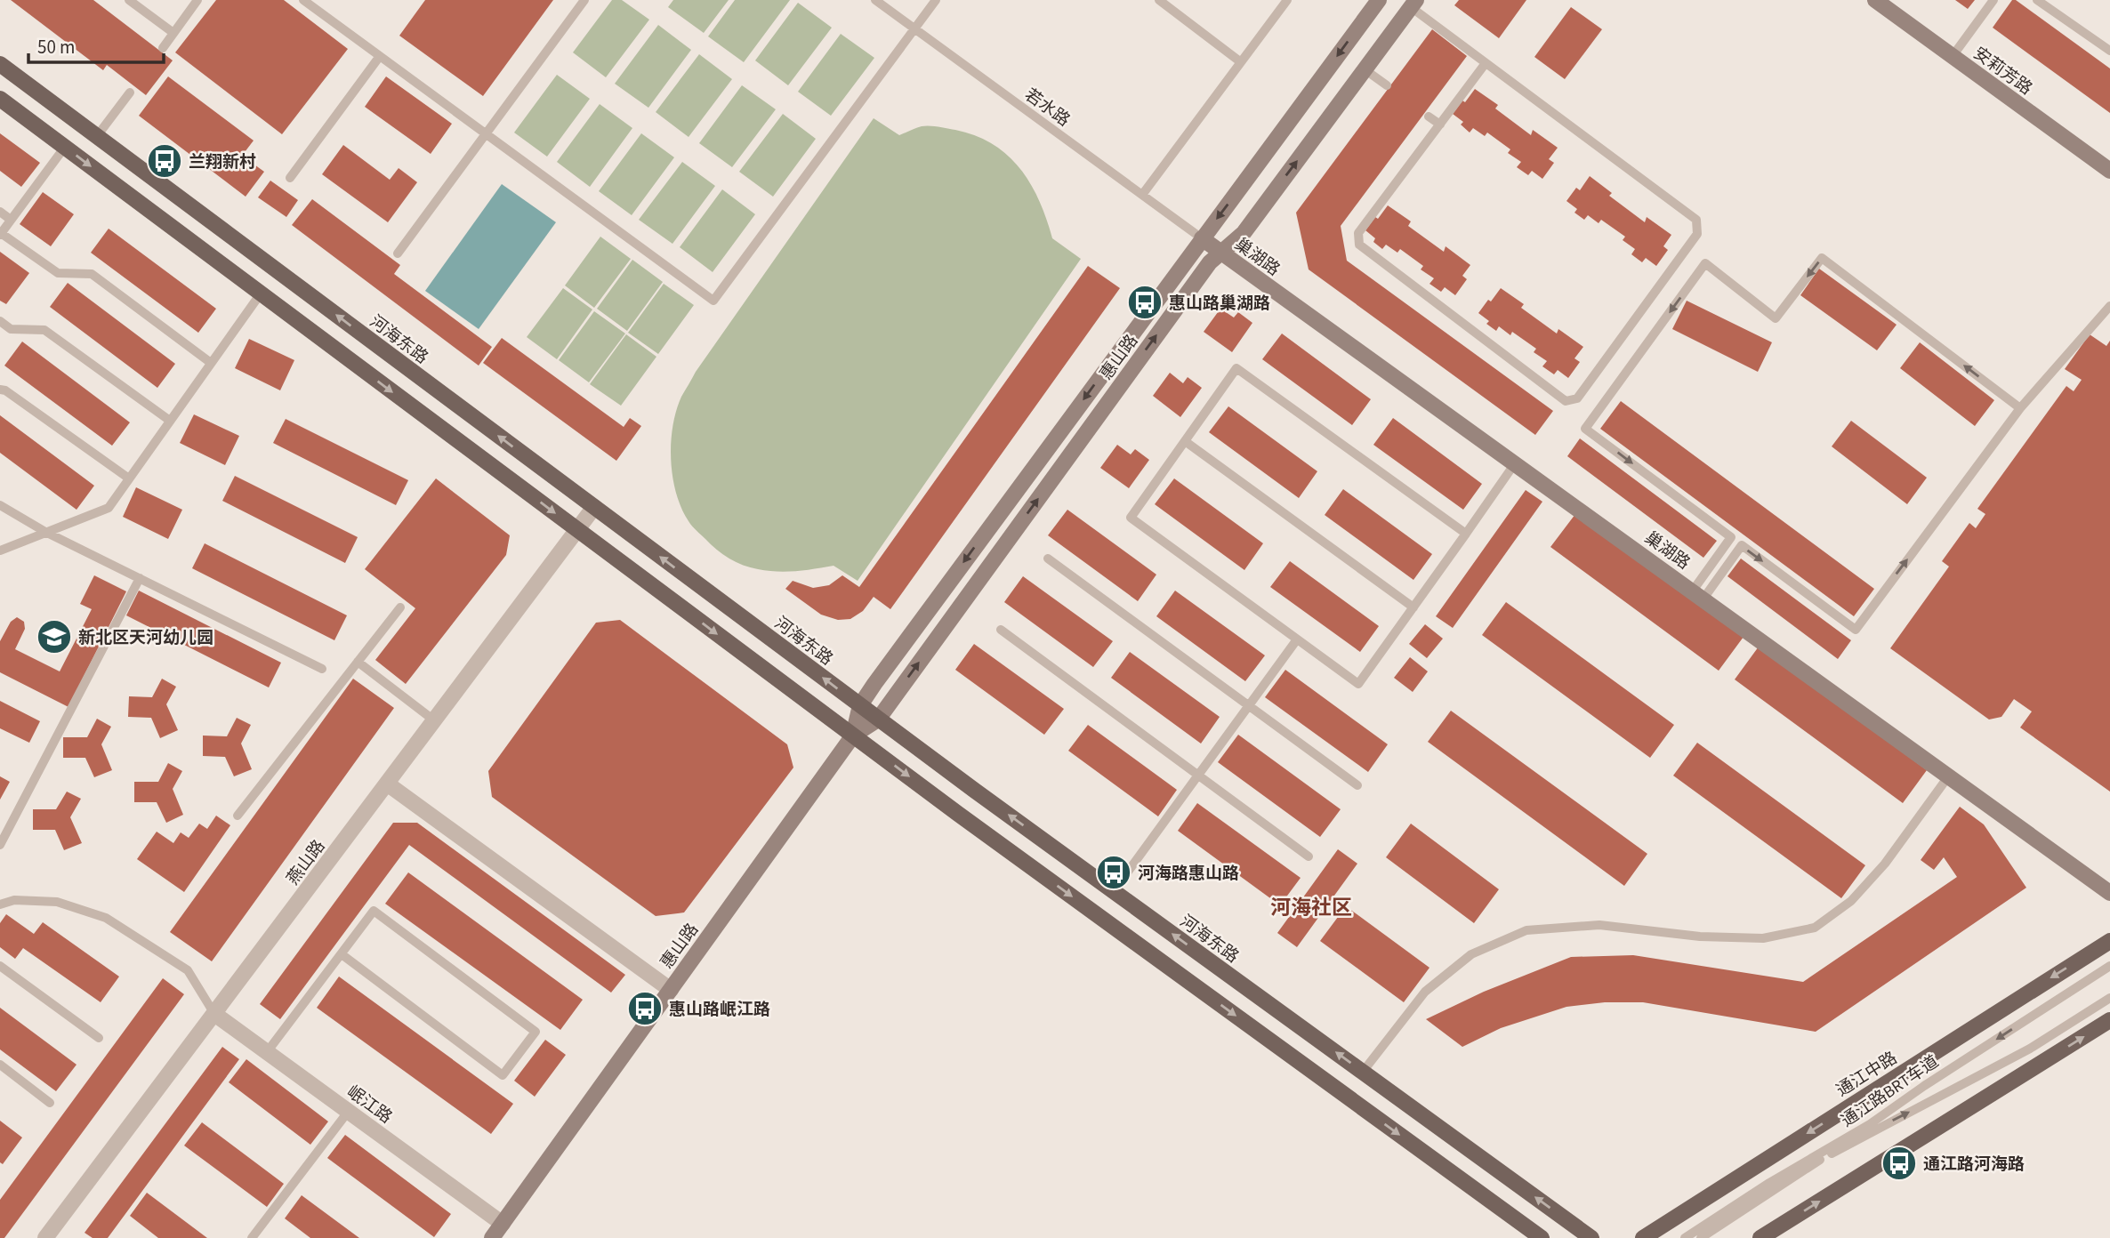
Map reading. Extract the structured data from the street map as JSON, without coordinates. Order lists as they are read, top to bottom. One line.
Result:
{"streets":{"main road":["河海东路","通江中路"],"street":["安莉芳路","巢湖路","惠山路","燕山路","岷江路"],"lane":["若水路","通江路BRT车道"]},"crossings":[["若水路","巢湖路"],["若水路","惠山路"],["巢湖路","惠山路"],["河海东路","惠山路"],["河海东路","燕山路"],["惠山路","岷江路"],["燕山路","岷江路"]],"districts":["河海社区"],"places":{"bus stop":["兰翔新村","惠山路巢湖路","河海路惠山路","惠山路岷江路","通江路河海路"],"school or university":["新北区天河幼儿园"]},"scale_bar":"50 m"}
